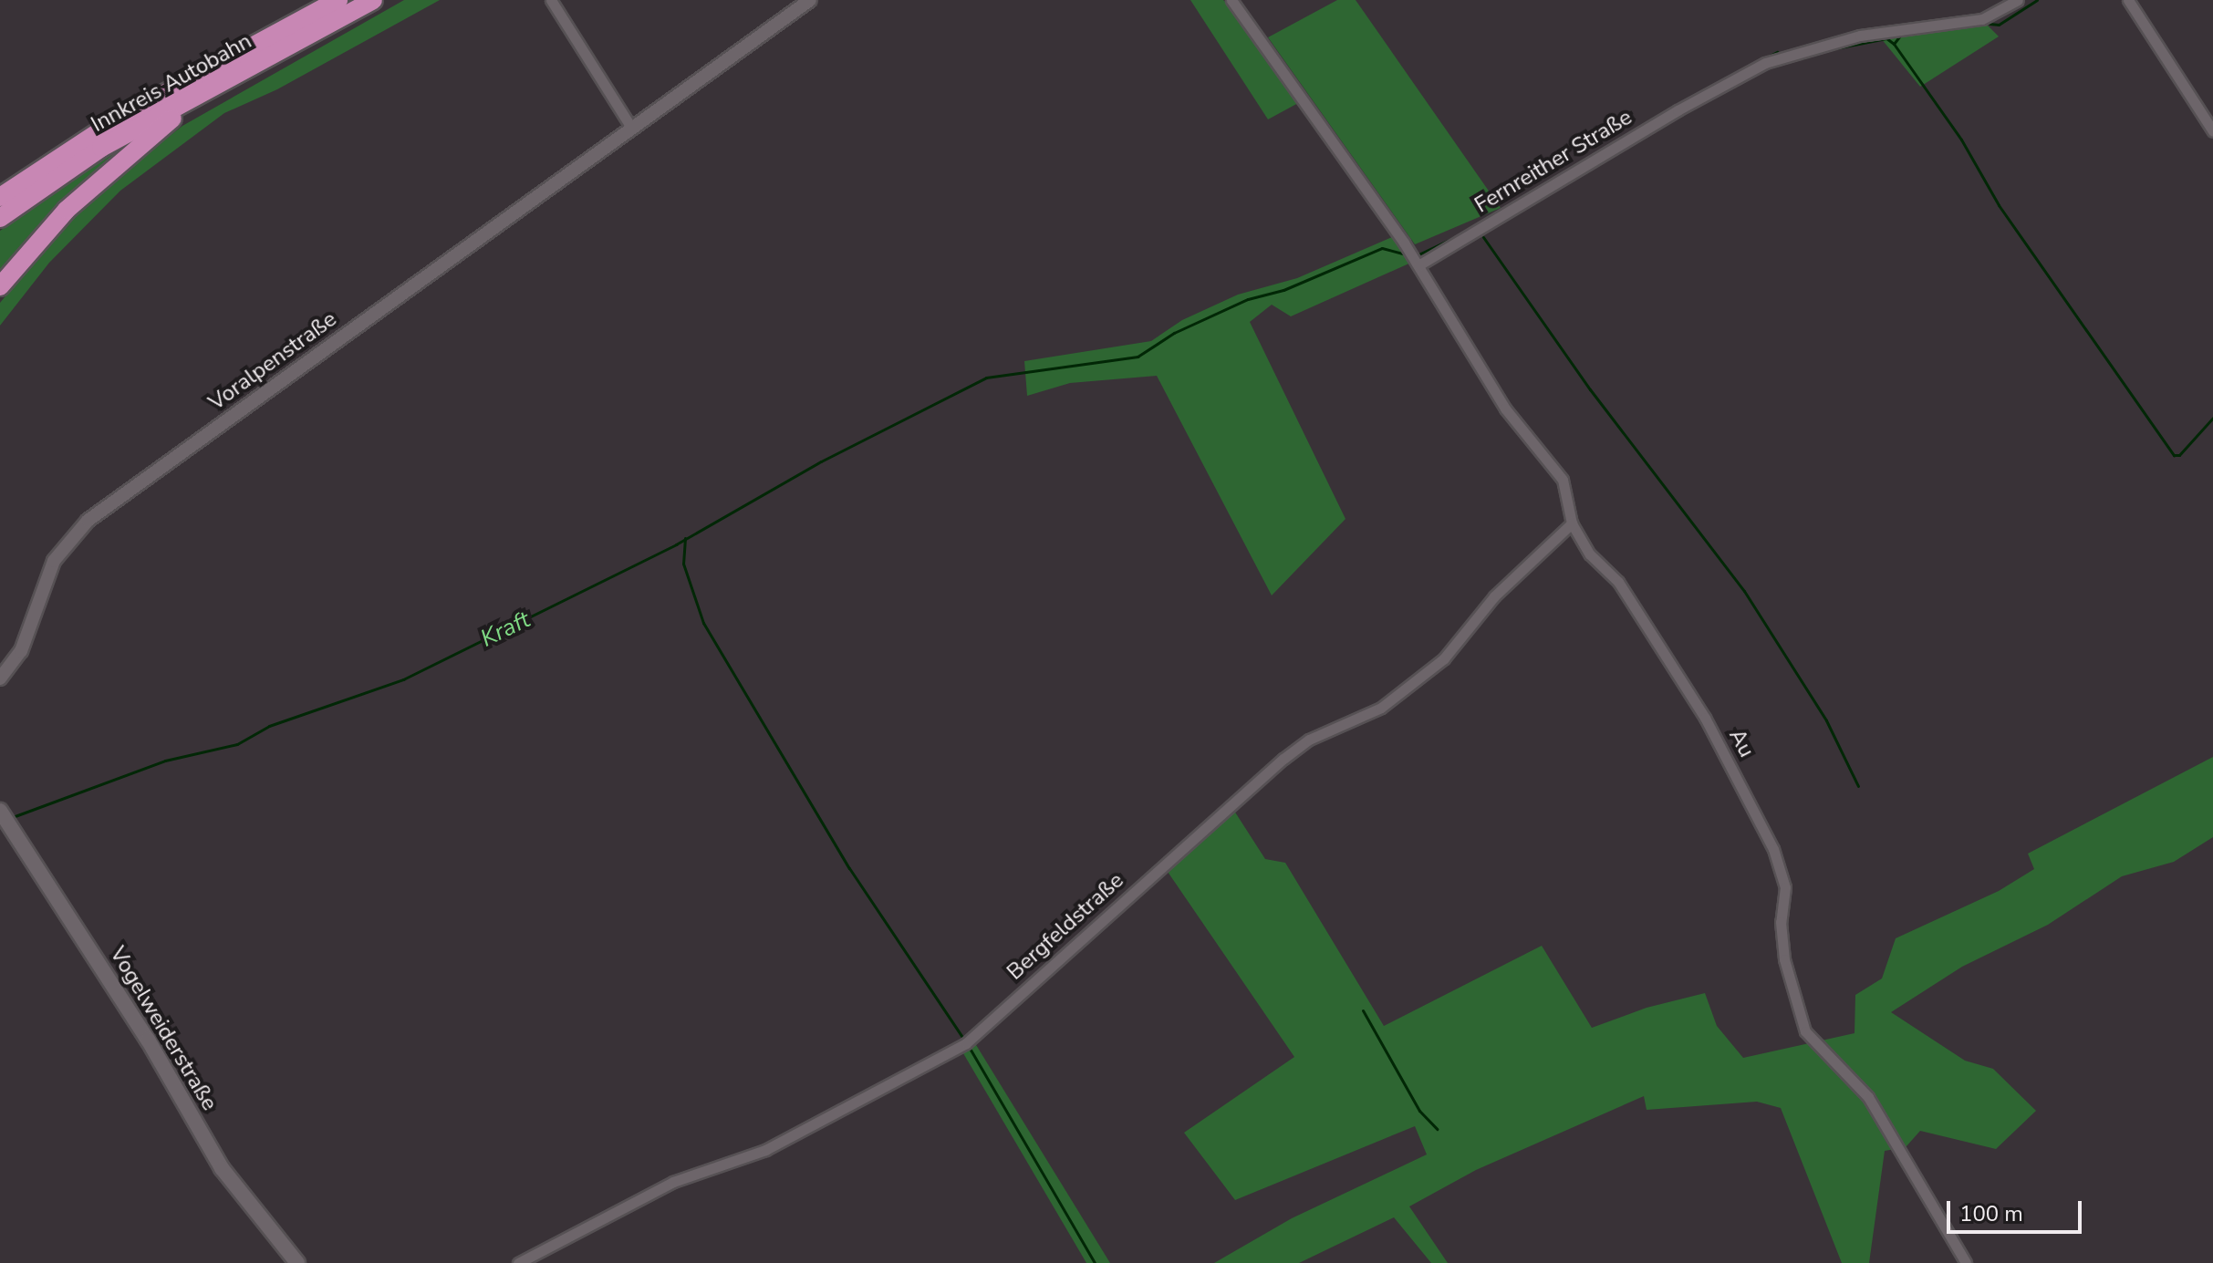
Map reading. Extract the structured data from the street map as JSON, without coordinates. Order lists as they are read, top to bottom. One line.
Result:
{"streets":{"highway":["Innkreis Autobahn"],"main road":["Vogelweiderstraße"],"street":["Fernreither Straße","Voralpenstraße","Au","Bergfeldstraße"]},"crossings":[["Fernreither Straße","Au"],["Au","Bergfeldstraße"]],"water":["Kraft"],"scale_bar":"100 m"}
